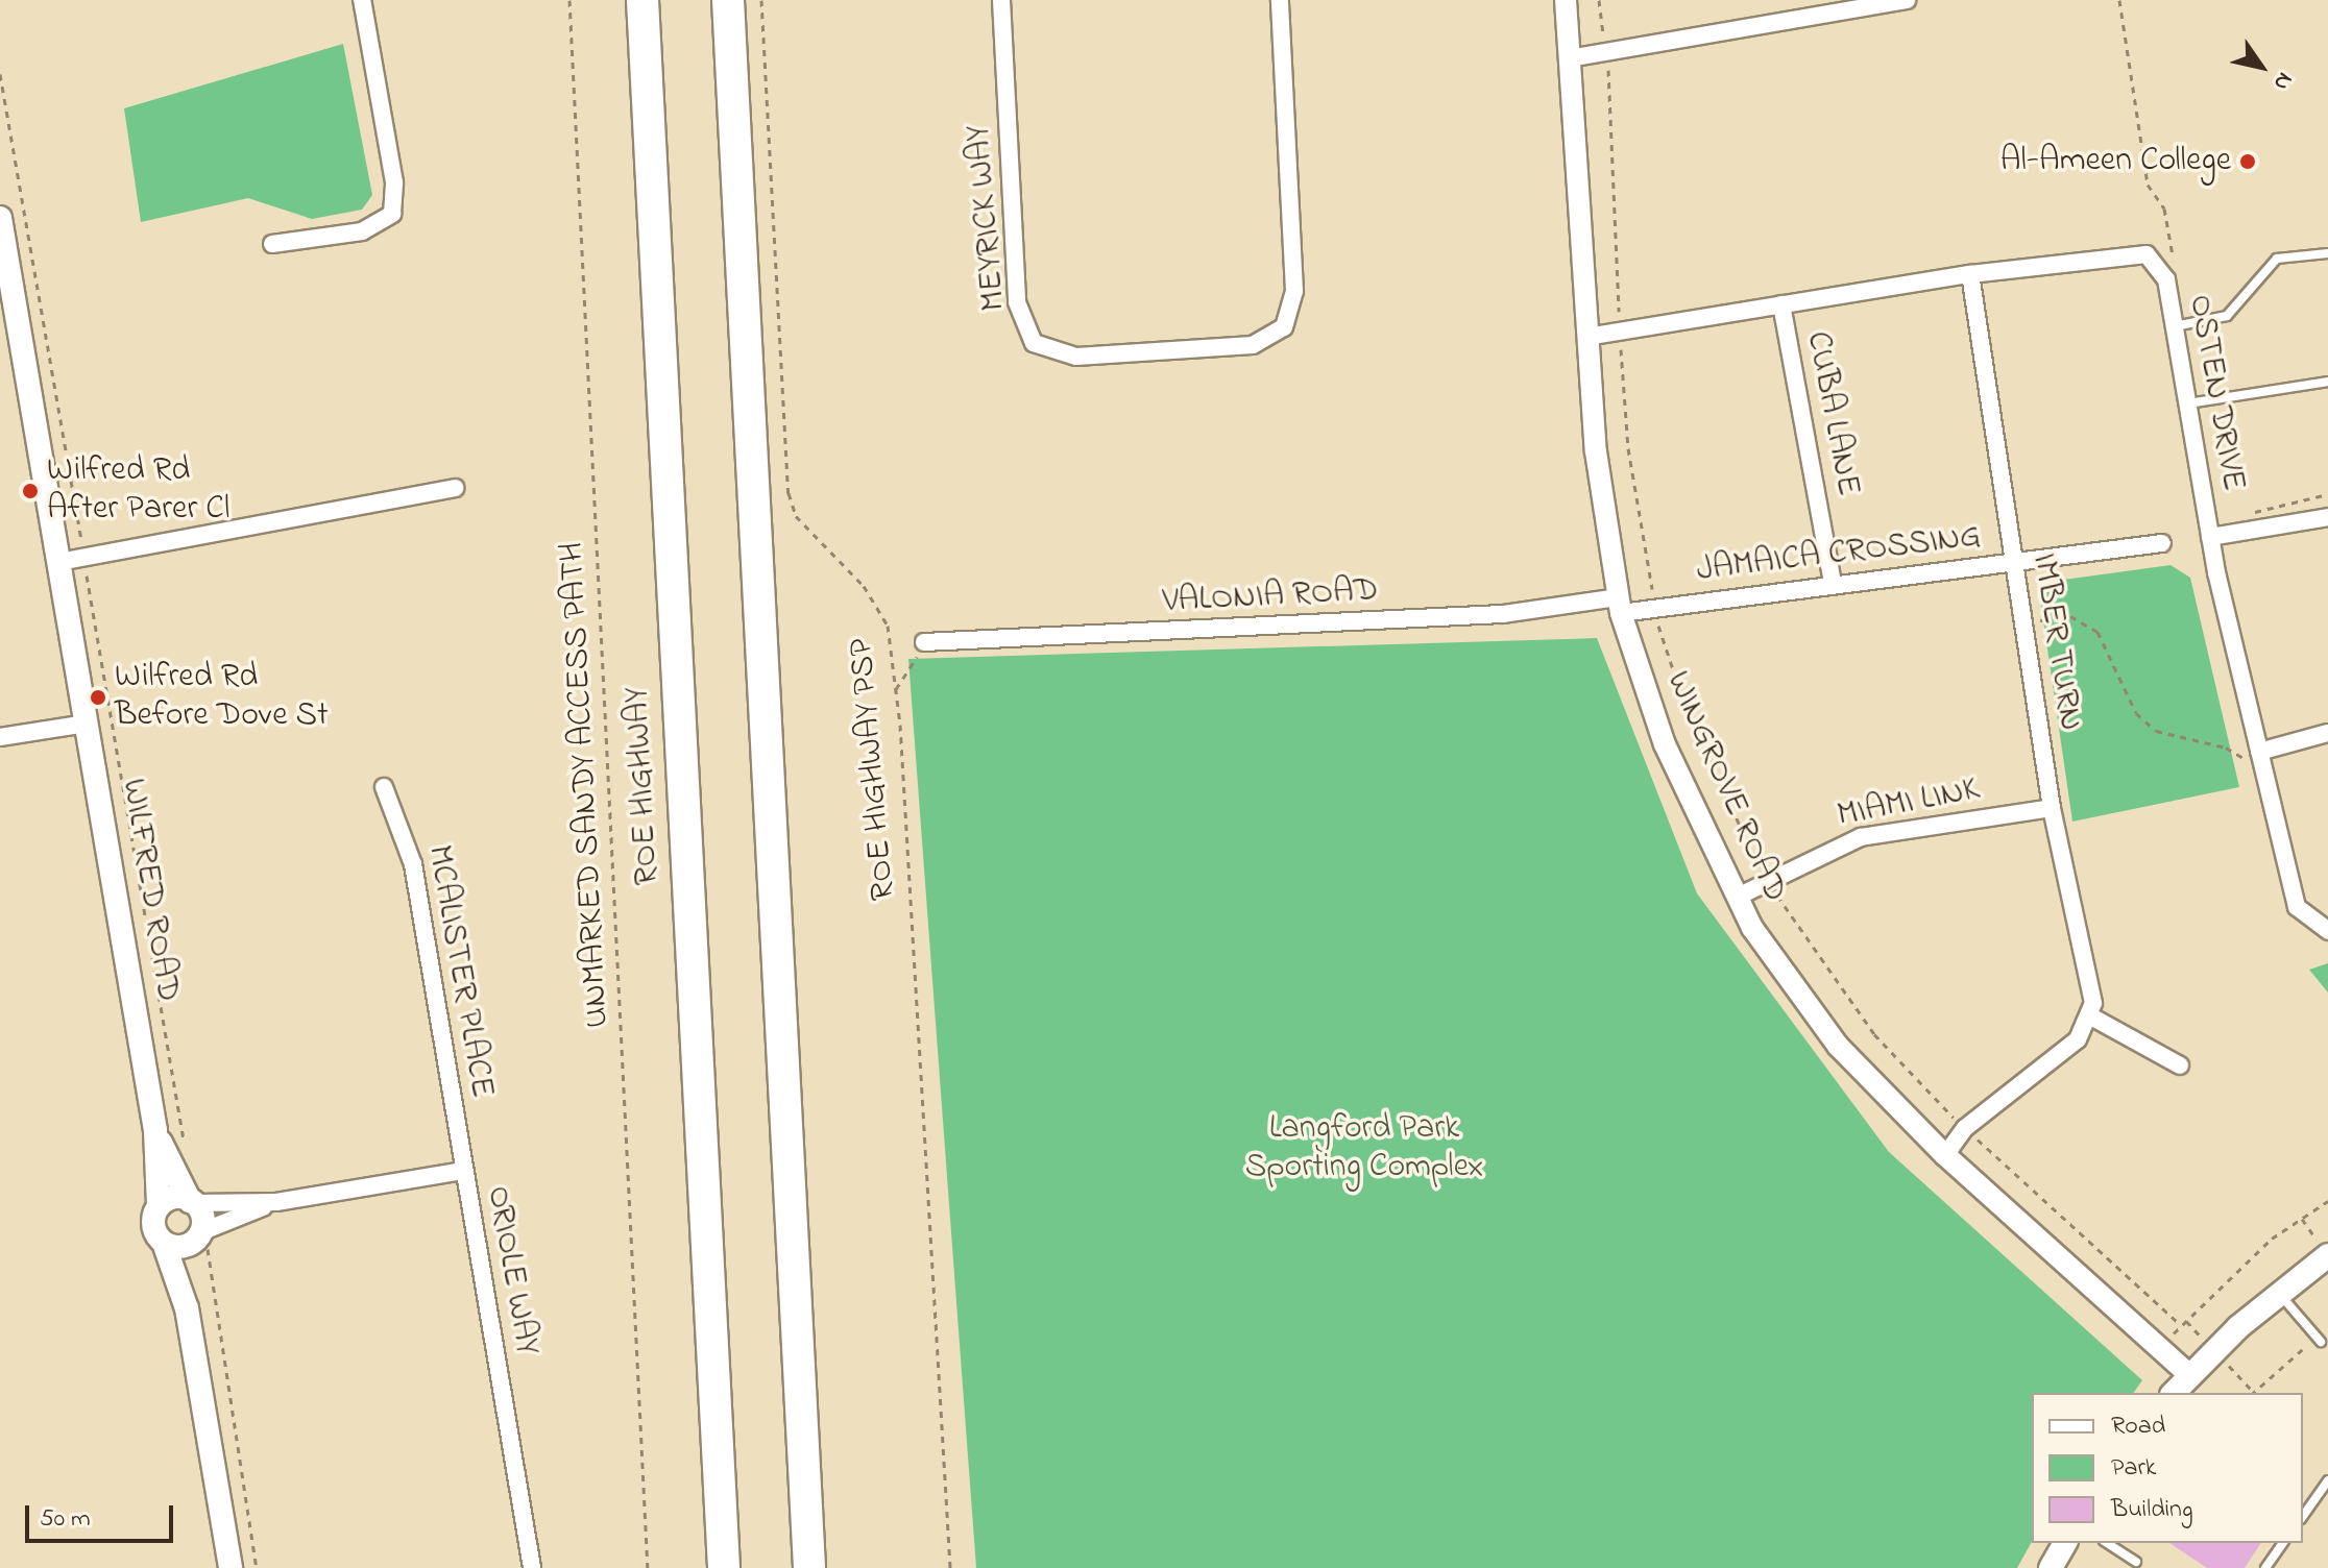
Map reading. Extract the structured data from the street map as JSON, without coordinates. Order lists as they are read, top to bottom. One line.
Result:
{"streets":{"highway":["ROE HIGHWAY"],"main road":["WILFRED ROAD"],"street":["MEYRICK WAY","OSTEN DRIVE","CUBA LANE","JAMAICA CROSSING","VALONIA ROAD","IMBER TURN","WINGROVE ROAD","MIAMI LINK","MCALISTER PLACE","ORIOLE WAY"],"path":["ROE HIGHWAY PSP","UNMARKED SANDY ACCESS PATH"]},"crossings":[["OSTEN DRIVE","CUBA LANE"],["OSTEN DRIVE","IMBER TURN"],["OSTEN DRIVE","WINGROVE ROAD"],["CUBA LANE","JAMAICA CROSSING"],["JAMAICA CROSSING","VALONIA ROAD"],["JAMAICA CROSSING","IMBER TURN"],["JAMAICA CROSSING","WINGROVE ROAD"],["VALONIA ROAD","WINGROVE ROAD"],["IMBER TURN","MIAMI LINK"],["WINGROVE ROAD","MIAMI LINK"],["WILFRED ROAD","ORIOLE WAY"],["MCALISTER PLACE","ORIOLE WAY"]],"parks":["Langford Park Sporting Complex"],"places":["Al-Ameen College","Wilfred Rd After Parer Cl","Wilfred Rd Before Dove St"],"legend":["Road","Park","Building"],"scale_bar":"50 m","north":"bottom right"}
